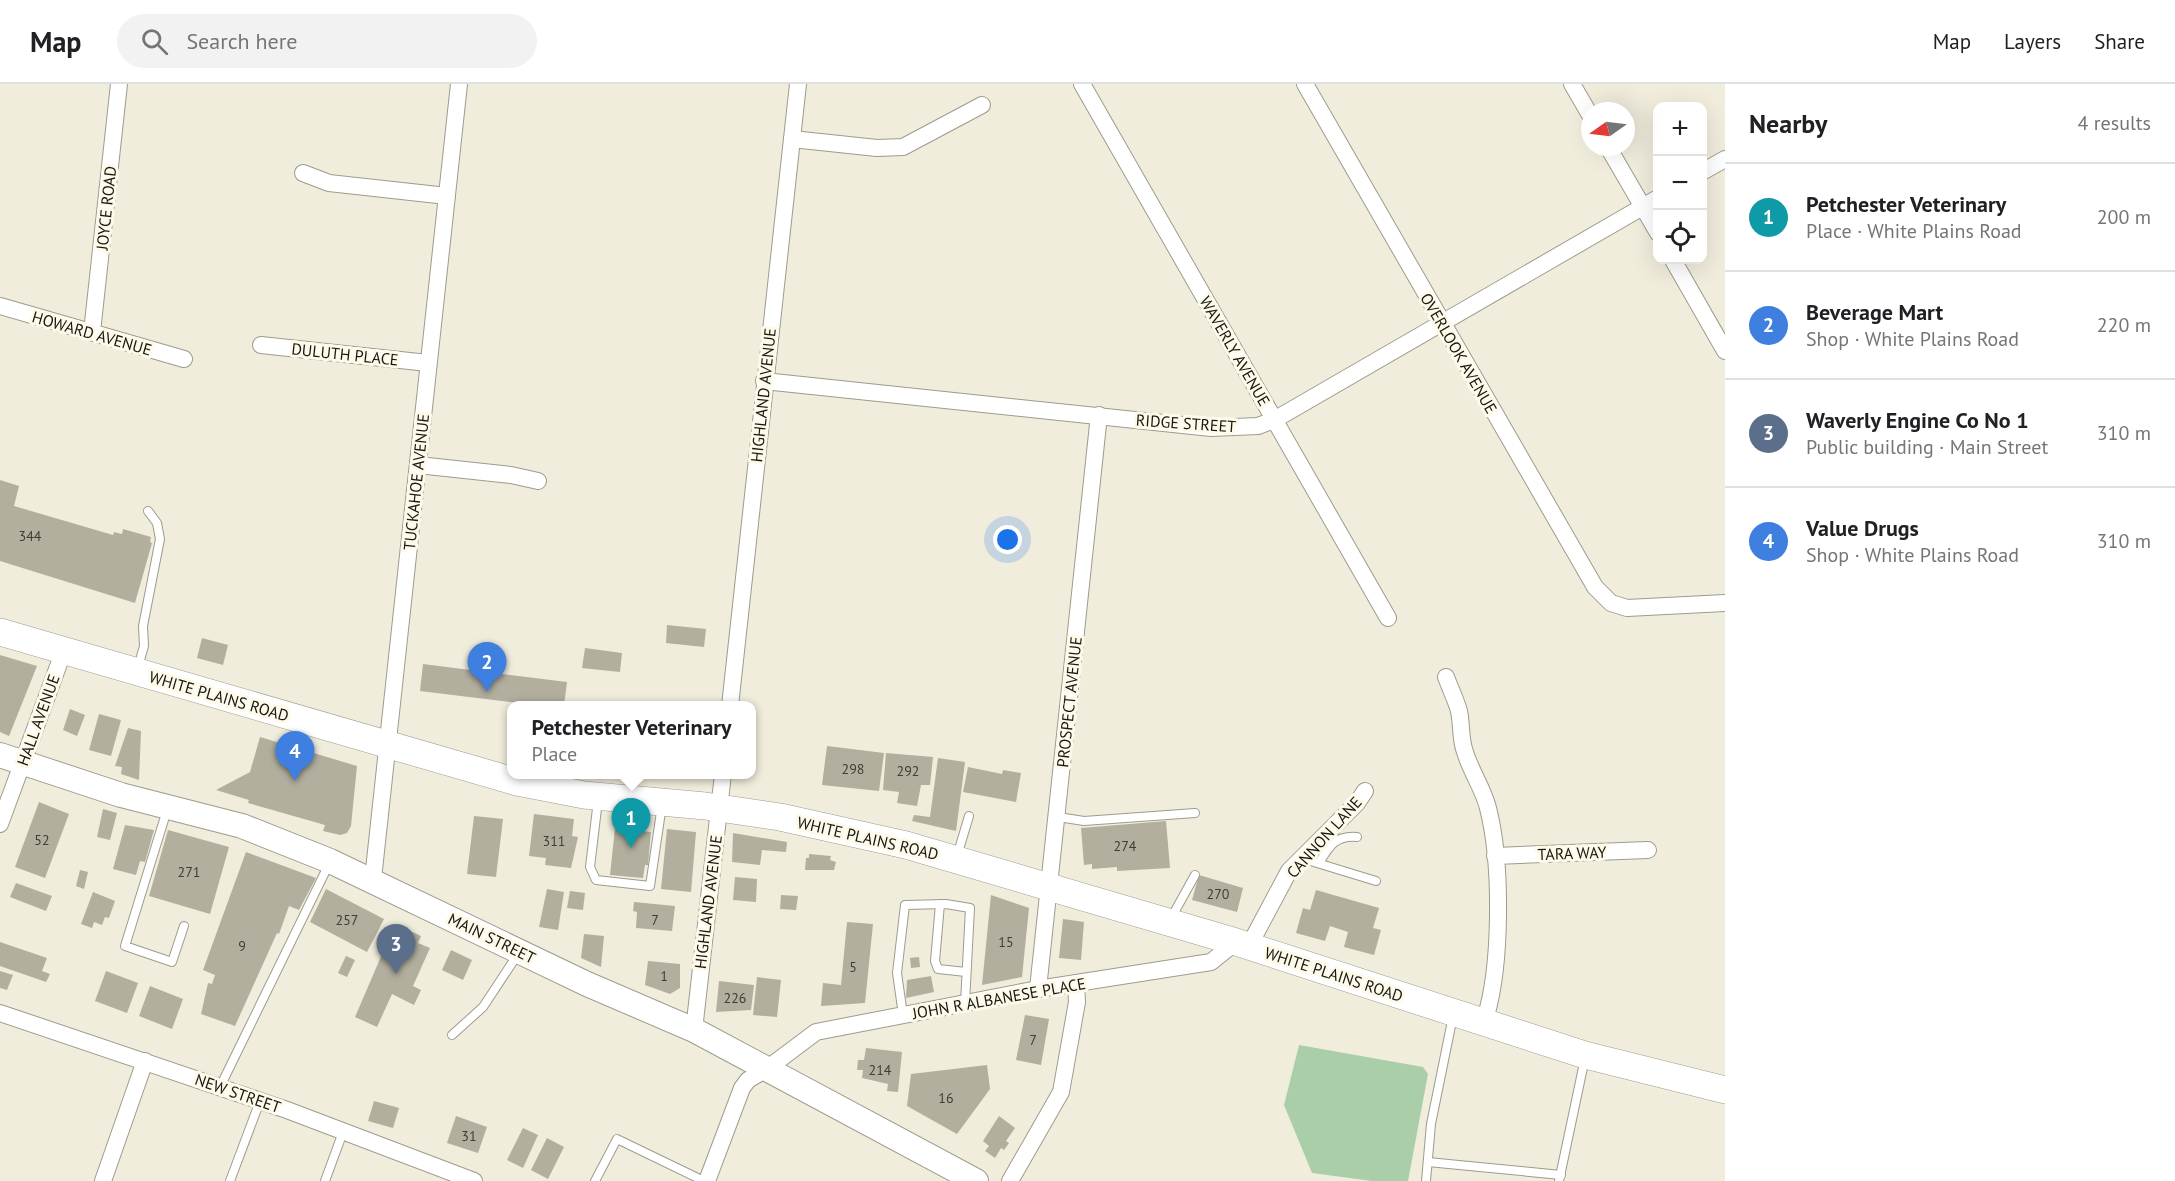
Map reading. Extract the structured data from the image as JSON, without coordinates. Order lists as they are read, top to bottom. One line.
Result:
{"streets":{"main road":["WHITE PLAINS ROAD"],"street":["JOYCE ROAD","HOWARD AVENUE","WAVERLY AVENUE","OVERLOOK AVENUE","DULUTH PLACE","HIGHLAND AVENUE","RIDGE STREET","TUCKAHOE AVENUE","PROSPECT AVENUE","HALL AVENUE","CANNON LANE","TARA WAY","MAIN STREET","JOHN R ALBANESE PLACE","NEW STREET"]},"crossings":[["JOYCE ROAD","HOWARD AVENUE"],["WAVERLY AVENUE","RIDGE STREET"],["OVERLOOK AVENUE","RIDGE STREET"],["DULUTH PLACE","TUCKAHOE AVENUE"],["HIGHLAND AVENUE","RIDGE STREET"],["HIGHLAND AVENUE","WHITE PLAINS ROAD"],["HIGHLAND AVENUE","MAIN STREET"],["RIDGE STREET","PROSPECT AVENUE"],["TUCKAHOE AVENUE","WHITE PLAINS ROAD"],["TUCKAHOE AVENUE","MAIN STREET"],["WHITE PLAINS ROAD","PROSPECT AVENUE"],["WHITE PLAINS ROAD","HALL AVENUE"],["WHITE PLAINS ROAD","CANNON LANE"],["WHITE PLAINS ROAD","JOHN R ALBANESE PLACE"],["PROSPECT AVENUE","JOHN R ALBANESE PLACE"],["HALL AVENUE","MAIN STREET"],["CANNON LANE","JOHN R ALBANESE PLACE"],["MAIN STREET","JOHN R ALBANESE PLACE"]],"house_numbers":["344","298","292","52","311","274","271","270","257","7","15","9","5","1","226","7","214","16","31"],"north":"left","page":{"header":"Map","search":"Search here","nav":["Map","Layers","Share"],"heading":["Nearby","4 results"],"map_buttons":["+","−"],"list":[{"mark":"1","name":"Petchester Veterinary","note":"Place · White Plains Road","value":"200 m"},{"mark":"2","name":"Beverage Mart","note":"Shop · White Plains Road","value":"220 m"},{"mark":"3","name":"Waverly Engine Co No 1","note":"Public building · Main Street","value":"310 m"},{"mark":"4","name":"Value Drugs","note":"Shop · White Plains Road","value":"310 m"}],"pins":["2","4","1","3"],"popup":["Petchester Veterinary","Place"]}}
